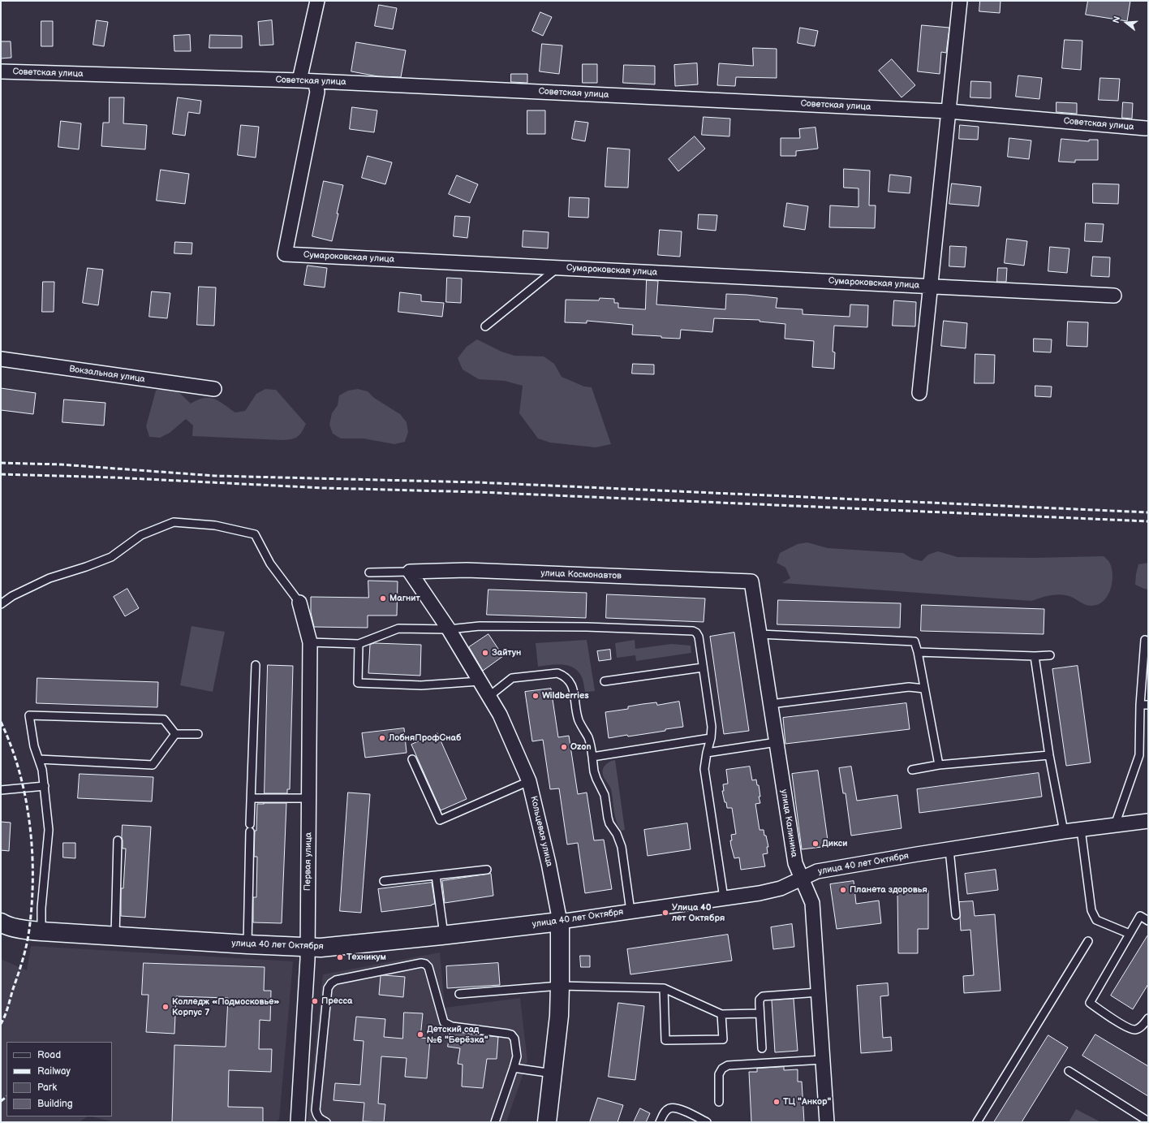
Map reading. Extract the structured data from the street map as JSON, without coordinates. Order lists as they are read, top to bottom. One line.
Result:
{"streets":{"street":["Советская улица","Сумароковская улица","Вокзальная улица","улица Космонавтов","улица Калинина","Кольцевая улица","Первая улица","улица 40 лет Октября"]},"crossings":[["Советская улица","Сумароковская улица"],["улица Космонавтов","улица Калинина"],["улица Космонавтов","Кольцевая улица"],["улица Калинина","улица 40 лет Октября"],["Кольцевая улица","улица 40 лет Октября"],["Первая улица","улица 40 лет Октября"]],"places":["Магнит","Зайтун","Wildberries","ЛобняПрофСнаб","Ozon","Дикси","Планета здоровья","Улица 40 лет Октября","Техникум","Пресса","Колледж «Подмосковье» Корпус 7","Детский сад №6 \"Берёзка\"","ТЦ \"Анкор\""],"legend":["Road","Railway","Park","Building"],"north":"left"}
